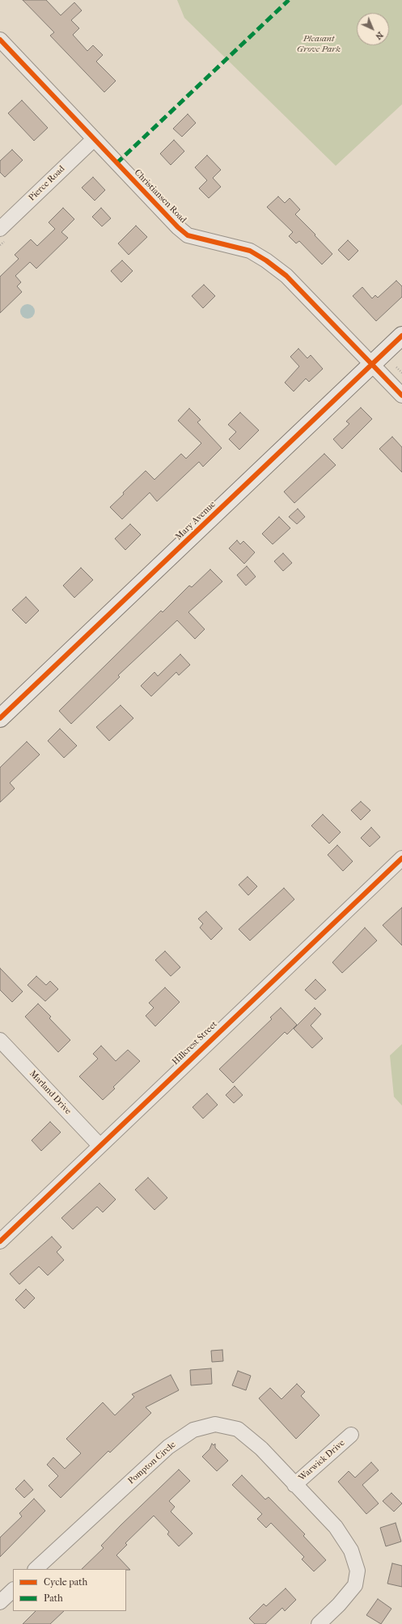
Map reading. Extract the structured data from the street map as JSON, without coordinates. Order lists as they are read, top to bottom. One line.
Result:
{"streets":{"street":["Pierce Road","Christiansen Road","Mary Avenue","Hillcrest Street","Marland Drive","Warwick Drive","Pompton Circle"]},"crossings":[["Pierce Road","Christiansen Road"],["Christiansen Road","Mary Avenue"],["Hillcrest Street","Marland Drive"],["Warwick Drive","Pompton Circle"]],"parks":["Pleasant Grove Park"],"legend":["Cycle path","Path"],"north":"bottom right"}
